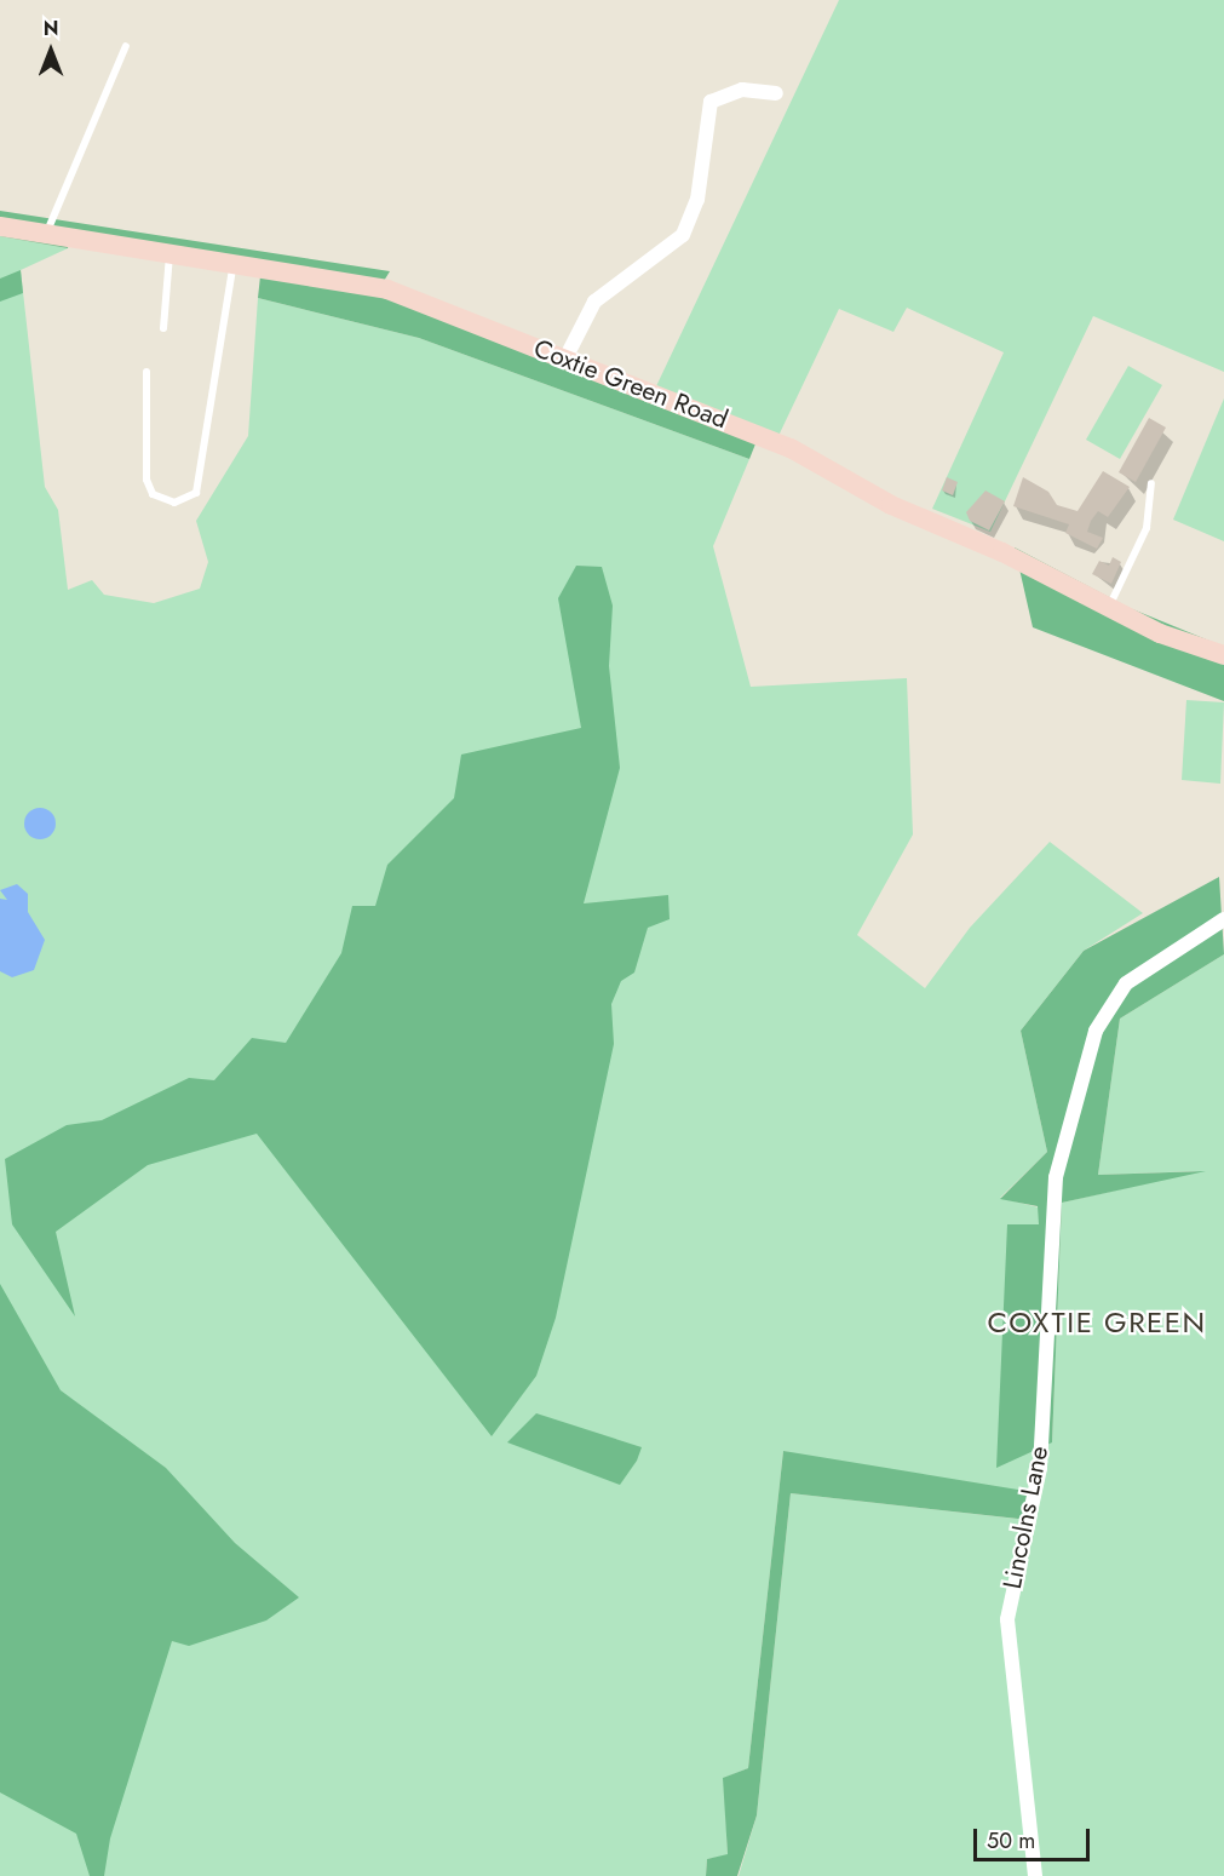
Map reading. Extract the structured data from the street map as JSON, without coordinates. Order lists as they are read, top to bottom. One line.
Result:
{"streets":{"street":["Coxtie Green Road","Lincolns Lane"]},"districts":["COXTIE GREEN"],"scale_bar":"50 m","north":"top"}
